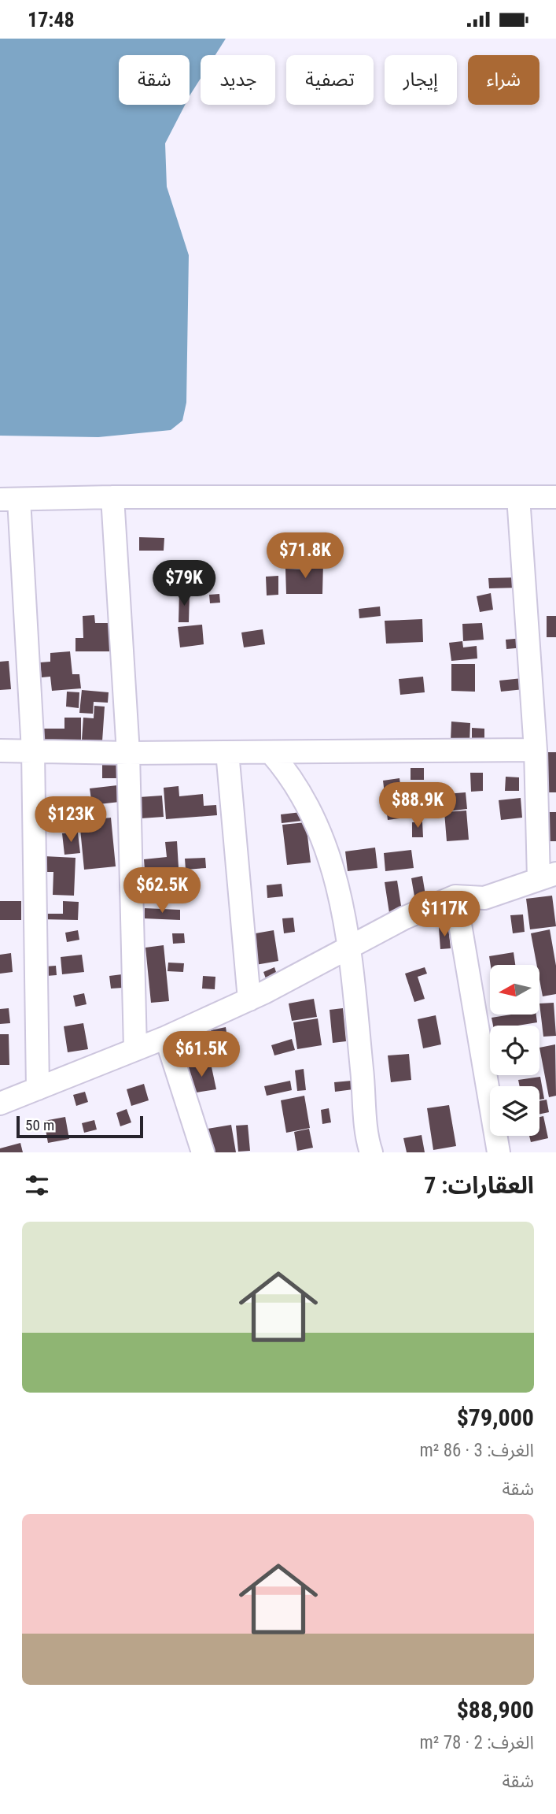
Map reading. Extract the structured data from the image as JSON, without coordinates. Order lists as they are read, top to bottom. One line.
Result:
{"scale_bar":"50 m","north":"left","page":{"status":"17:48","chip":["شراء","إيجار","تصفية","جديد","شقة"],"price":["$71.8K","$79K","$88.9K","$123K","$62.5K","$117K","$61.5K"],"scale":"50 m","heading":"العقارات: 7","list":[{"name":"$79,000","note":"الغرف: 3 · 86 m² · شقة"},{"name":"$88,900","note":"الغرف: 2 · 78 m² · شقة"}]}}
